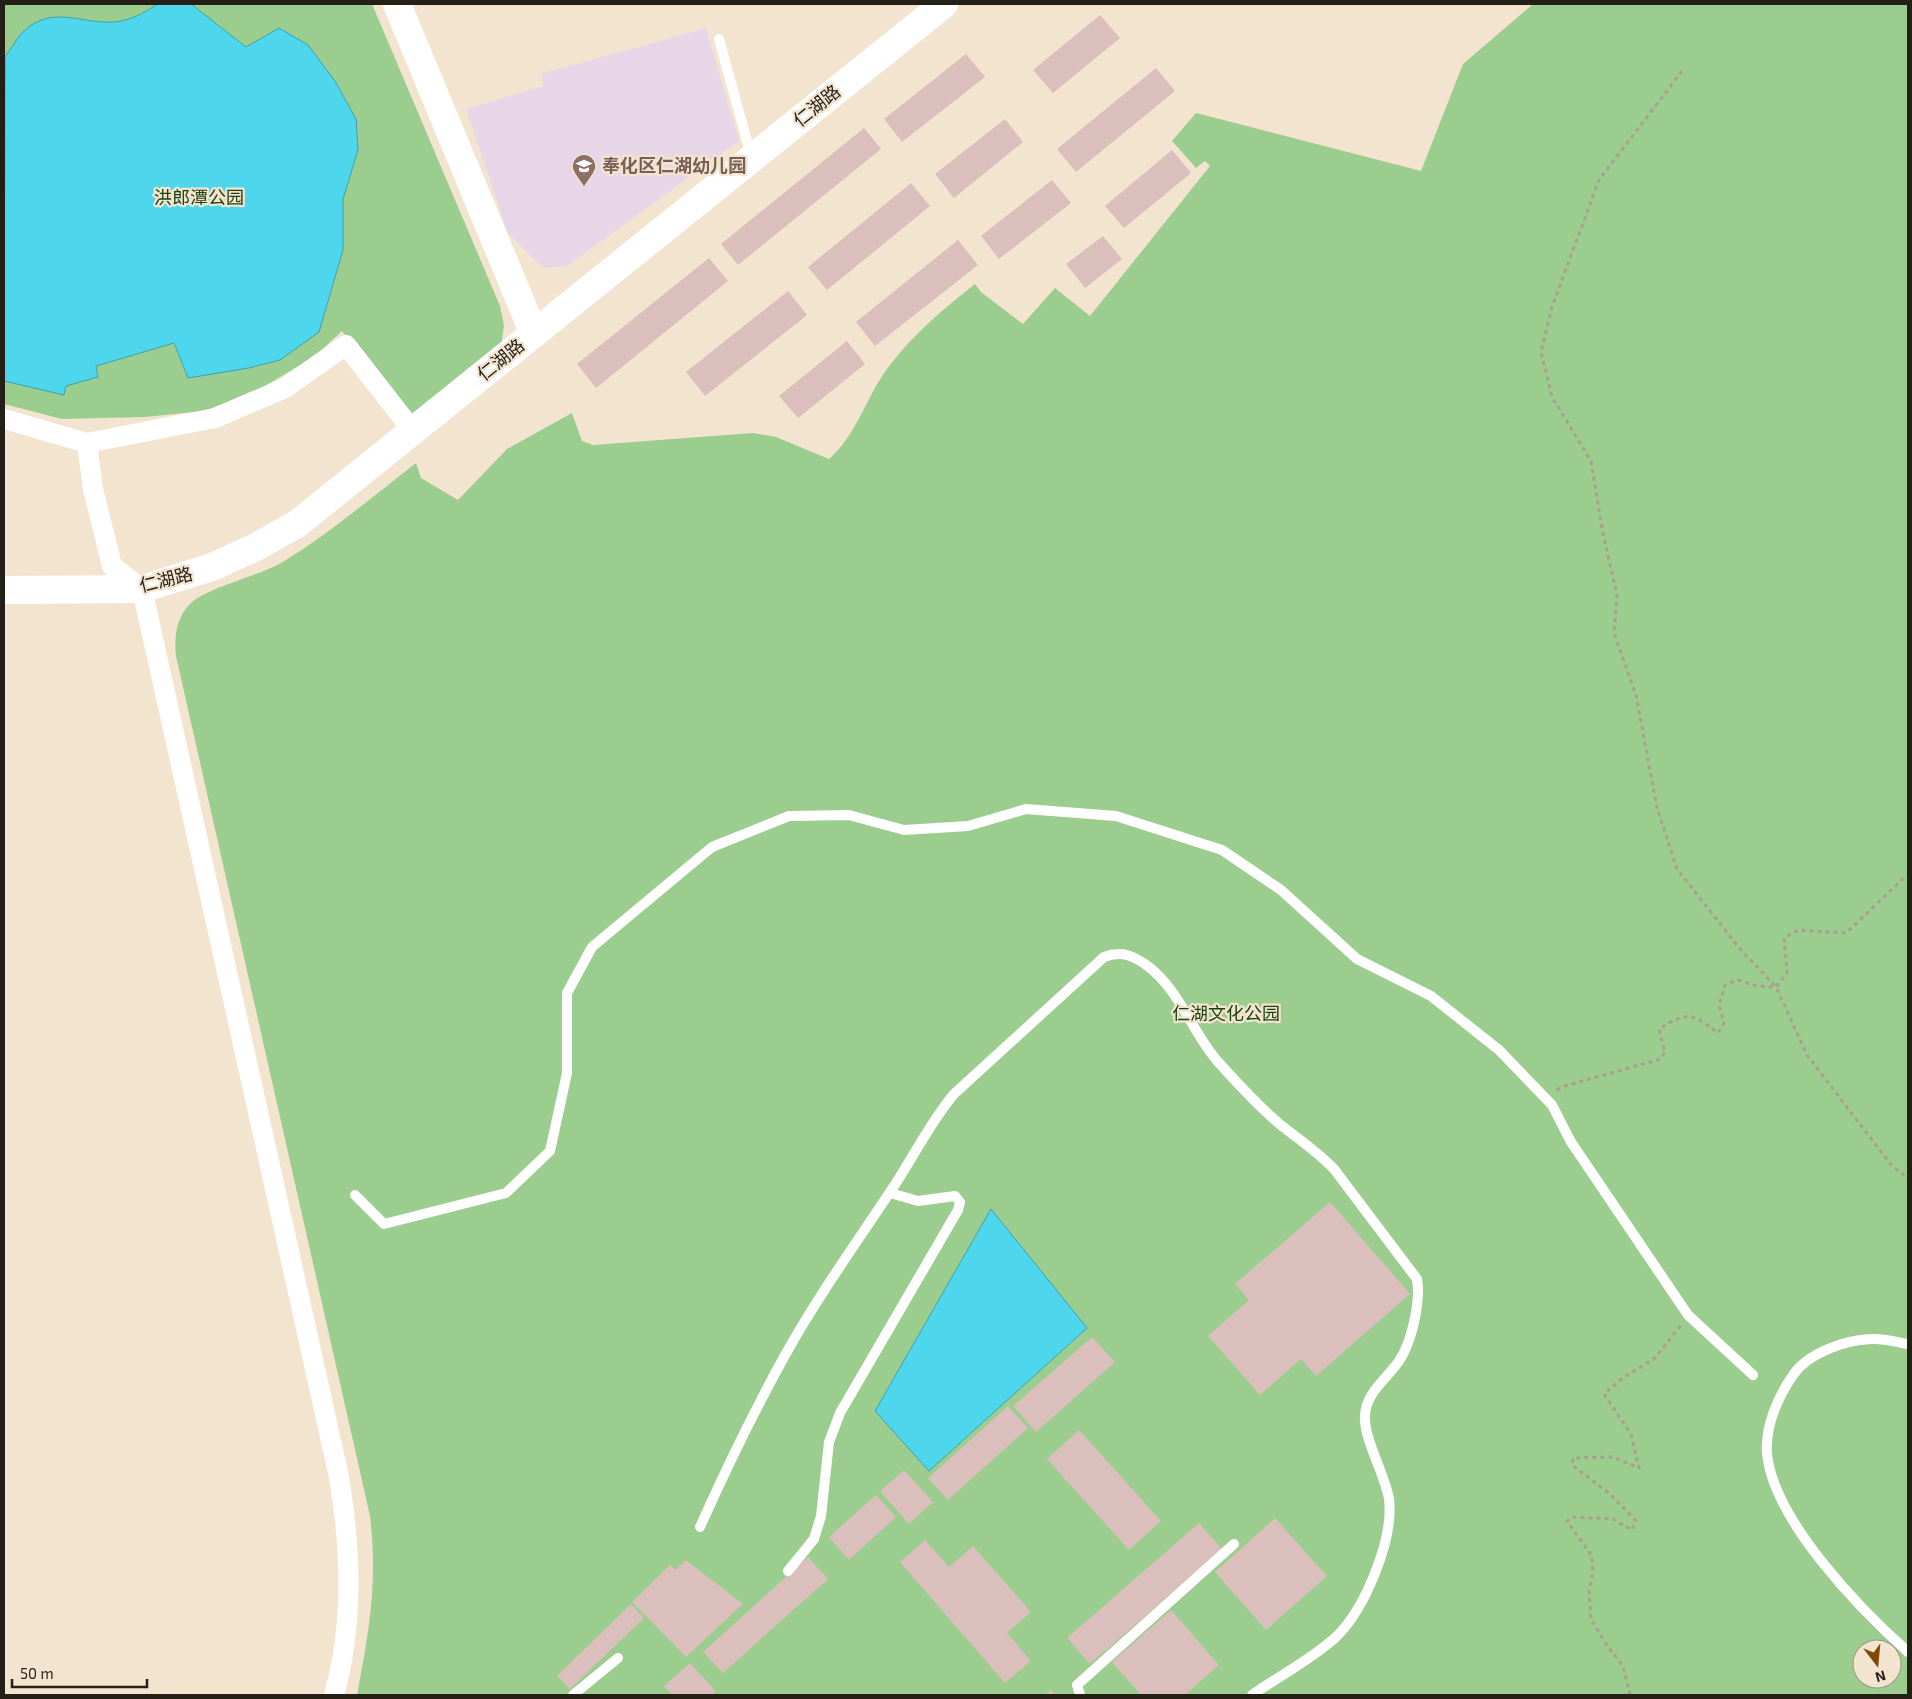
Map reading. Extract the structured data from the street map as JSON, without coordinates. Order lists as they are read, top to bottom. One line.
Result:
{"streets":{"street":["仁湖路"]},"parks":["洪郎潭公园","仁湖文化公园"],"places":{"school or university":["奉化区仁湖幼儿园"]},"scale_bar":"50 m","north":"bottom"}
